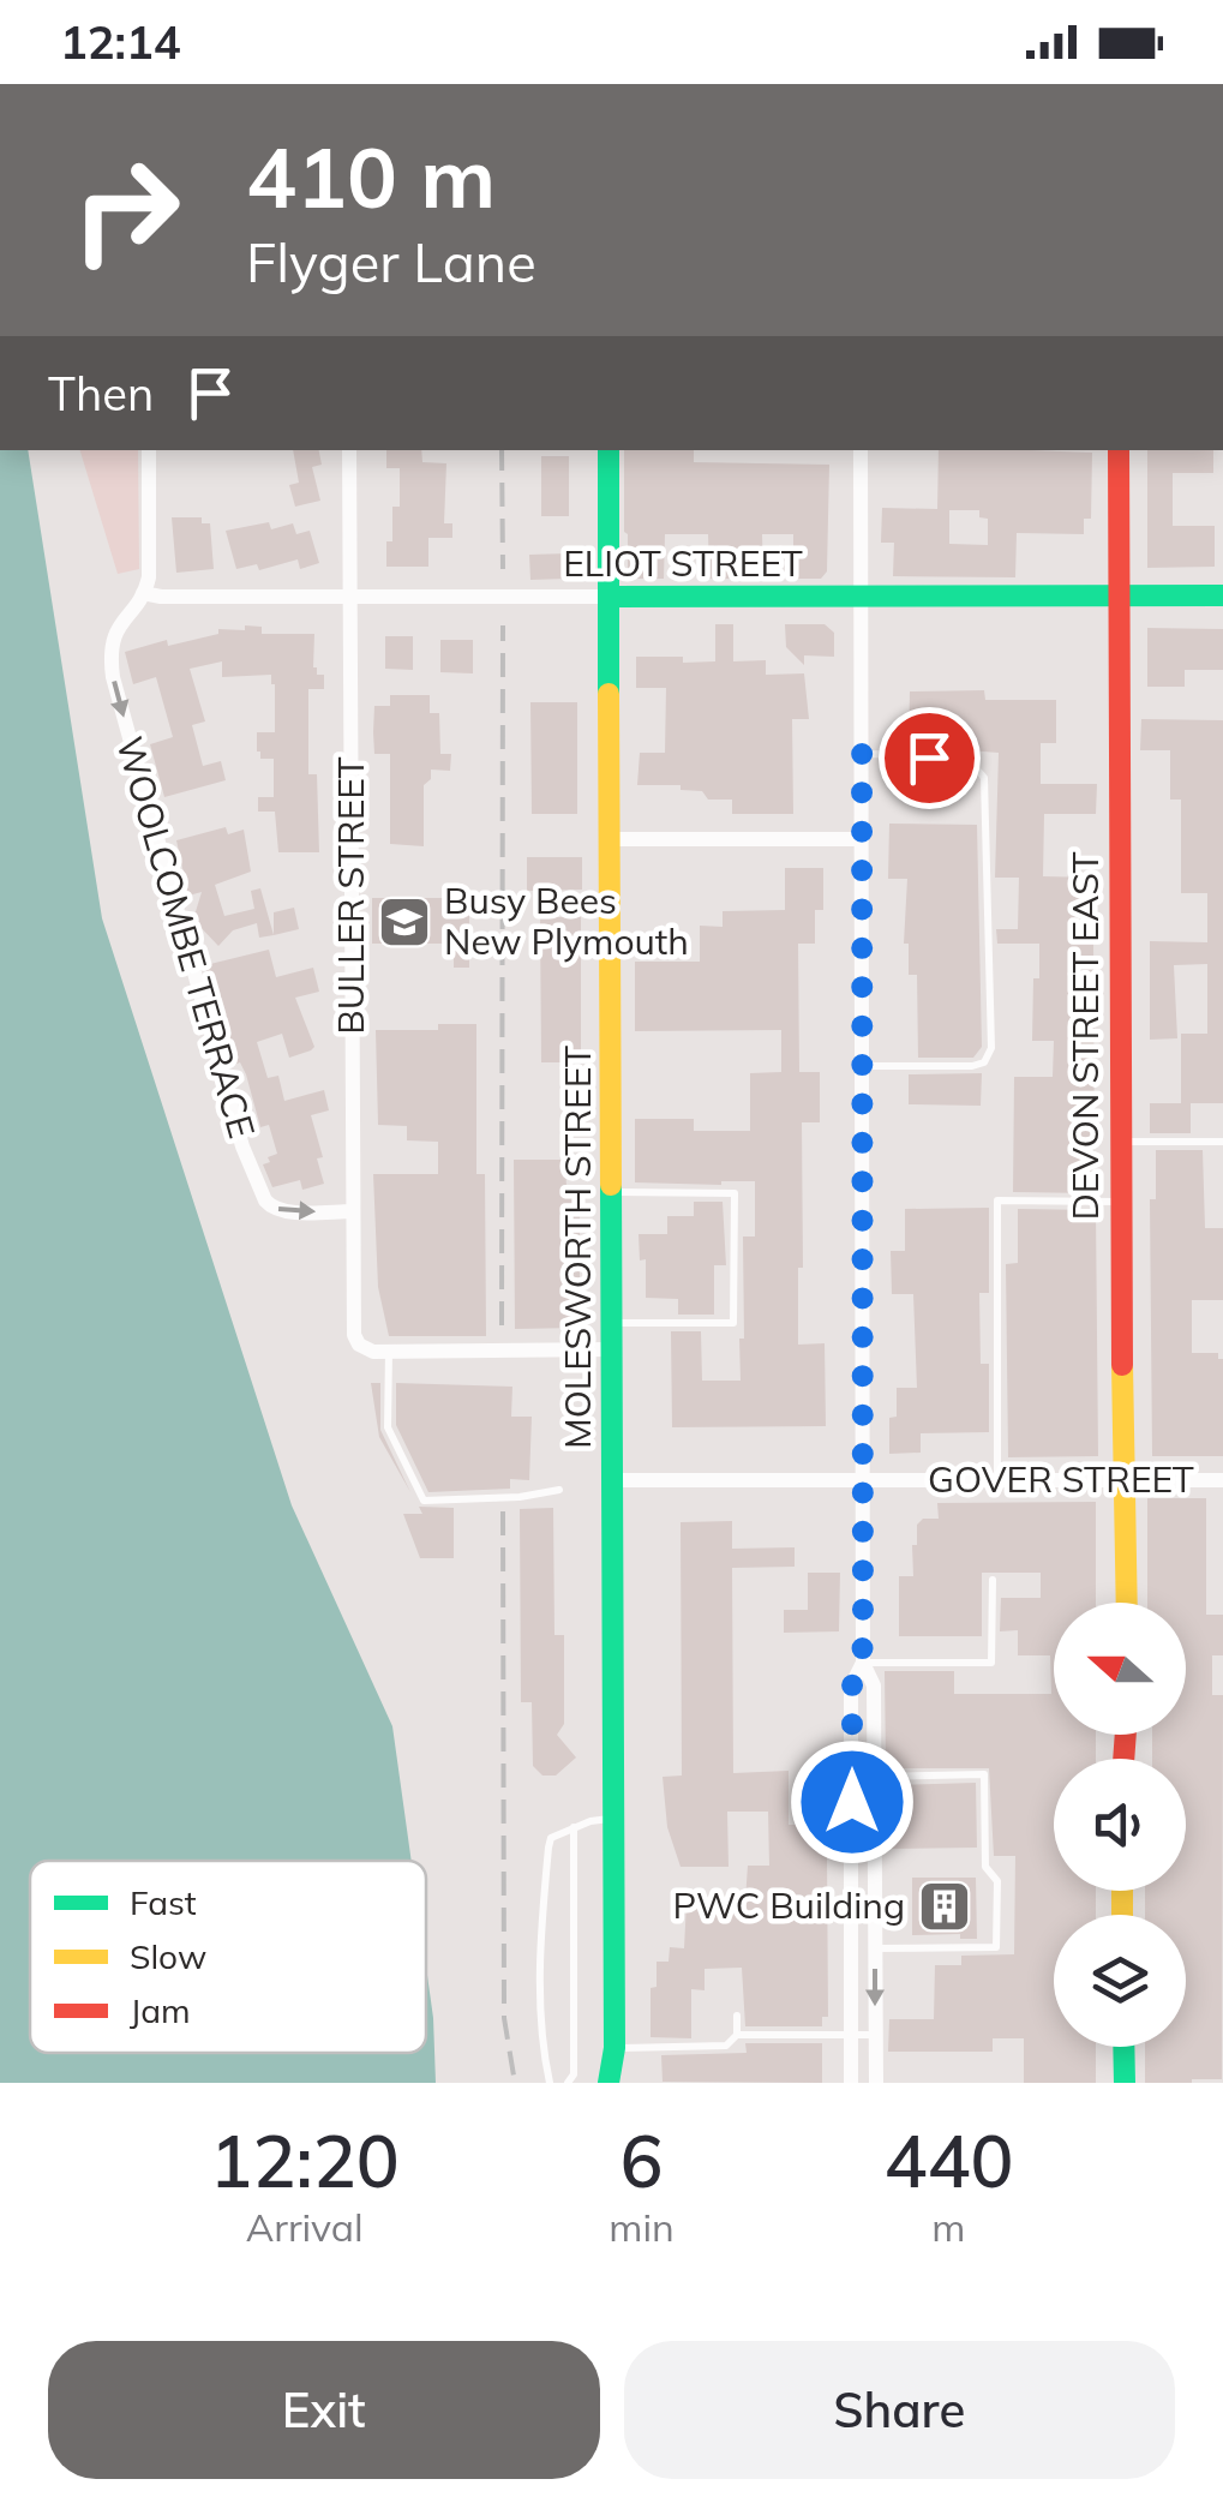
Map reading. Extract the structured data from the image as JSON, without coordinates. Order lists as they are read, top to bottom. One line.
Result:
{"streets":{"main road":["ELIOT STREET","DEVON STREET EAST","MOLESWORTH STREET"],"street":["BULLER STREET","WOOLCOMBE TERRACE","GOVER STREET"]},"crossings":[["ELIOT STREET","BULLER STREET"],["ELIOT STREET","WOOLCOMBE TERRACE"],["ELIOT STREET","DEVON STREET EAST"],["ELIOT STREET","MOLESWORTH STREET"],["BULLER STREET","WOOLCOMBE TERRACE"],["DEVON STREET EAST","GOVER STREET"],["MOLESWORTH STREET","GOVER STREET"]],"one_way":["WOOLCOMBE TERRACE"],"places":{"school or university":["Busy Bees New Plymouth"],"building":["PWC Building"]},"legend":["Fast","Slow","Jam"],"north":"left","page":{"status":"12:14","turn":["410 m","Flyger Lane"],"then":"Then","eta":["12:20","Arrival","6","min","440","m"],"buttons":["Exit","Share"]}}
